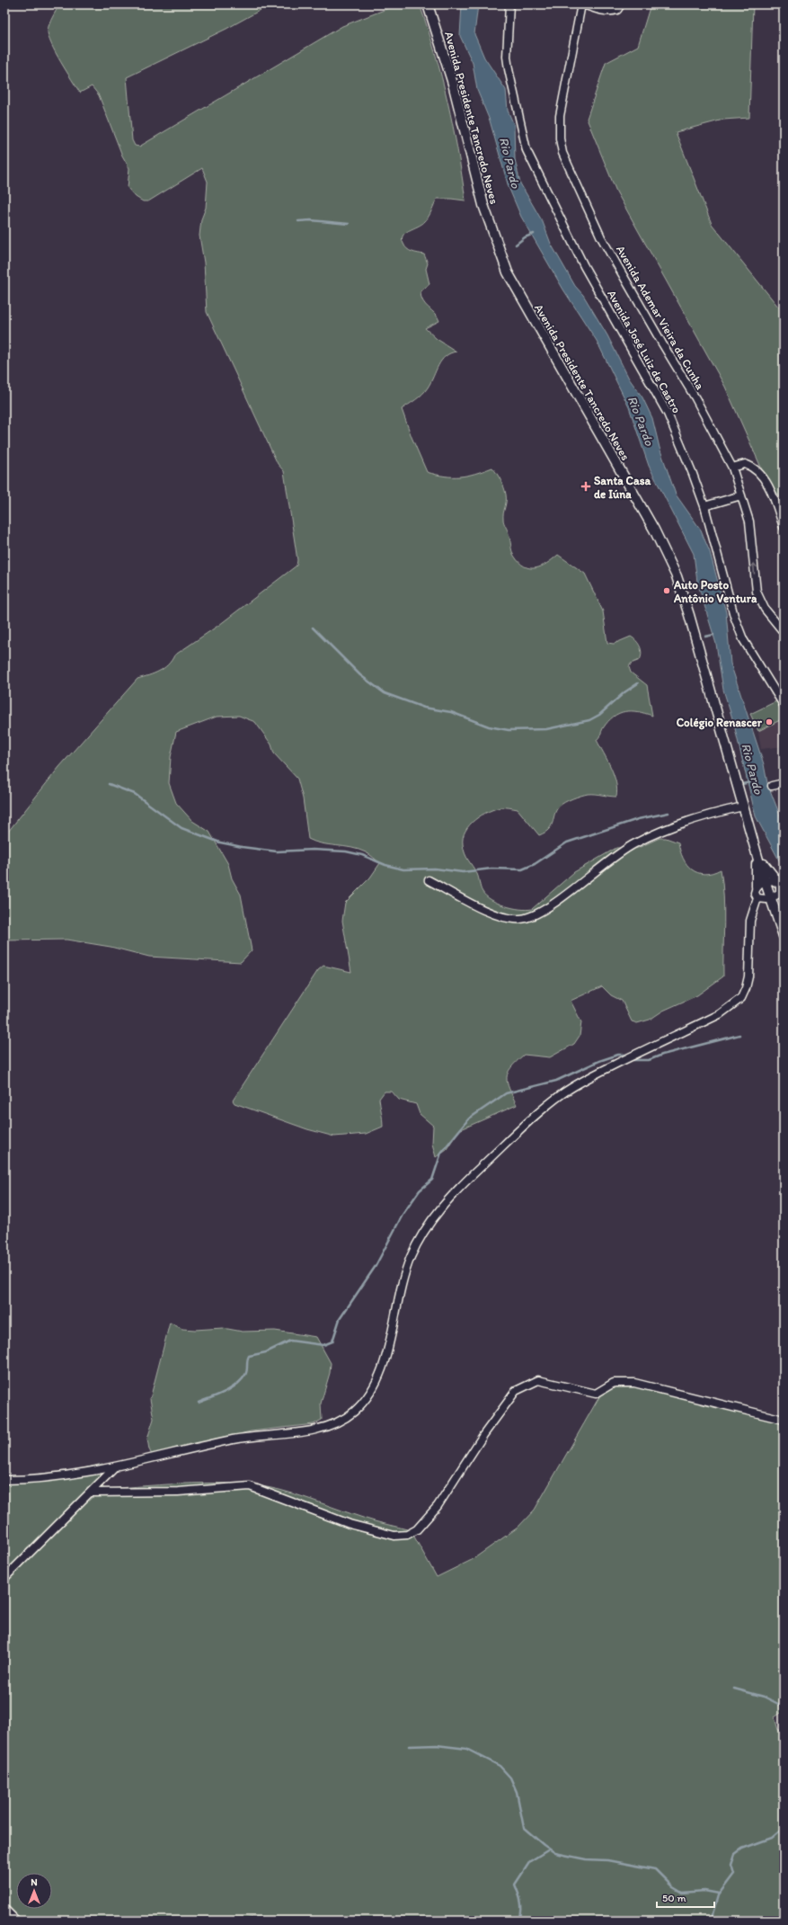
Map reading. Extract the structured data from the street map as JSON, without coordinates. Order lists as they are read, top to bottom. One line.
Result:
{"streets":{"main road":["Avenida Presidente Tancredo Neves"],"street":["Avenida Ademar Vieira da Cunha","Avenida José Luiz de Castro"]},"water":["Rio Pardo"],"places":{"health":["Santa Casa de Iúna"],"other":["Auto Posto Antônio Ventura","Colégio Renascer"]},"scale_bar":"50 m","north":"top"}
